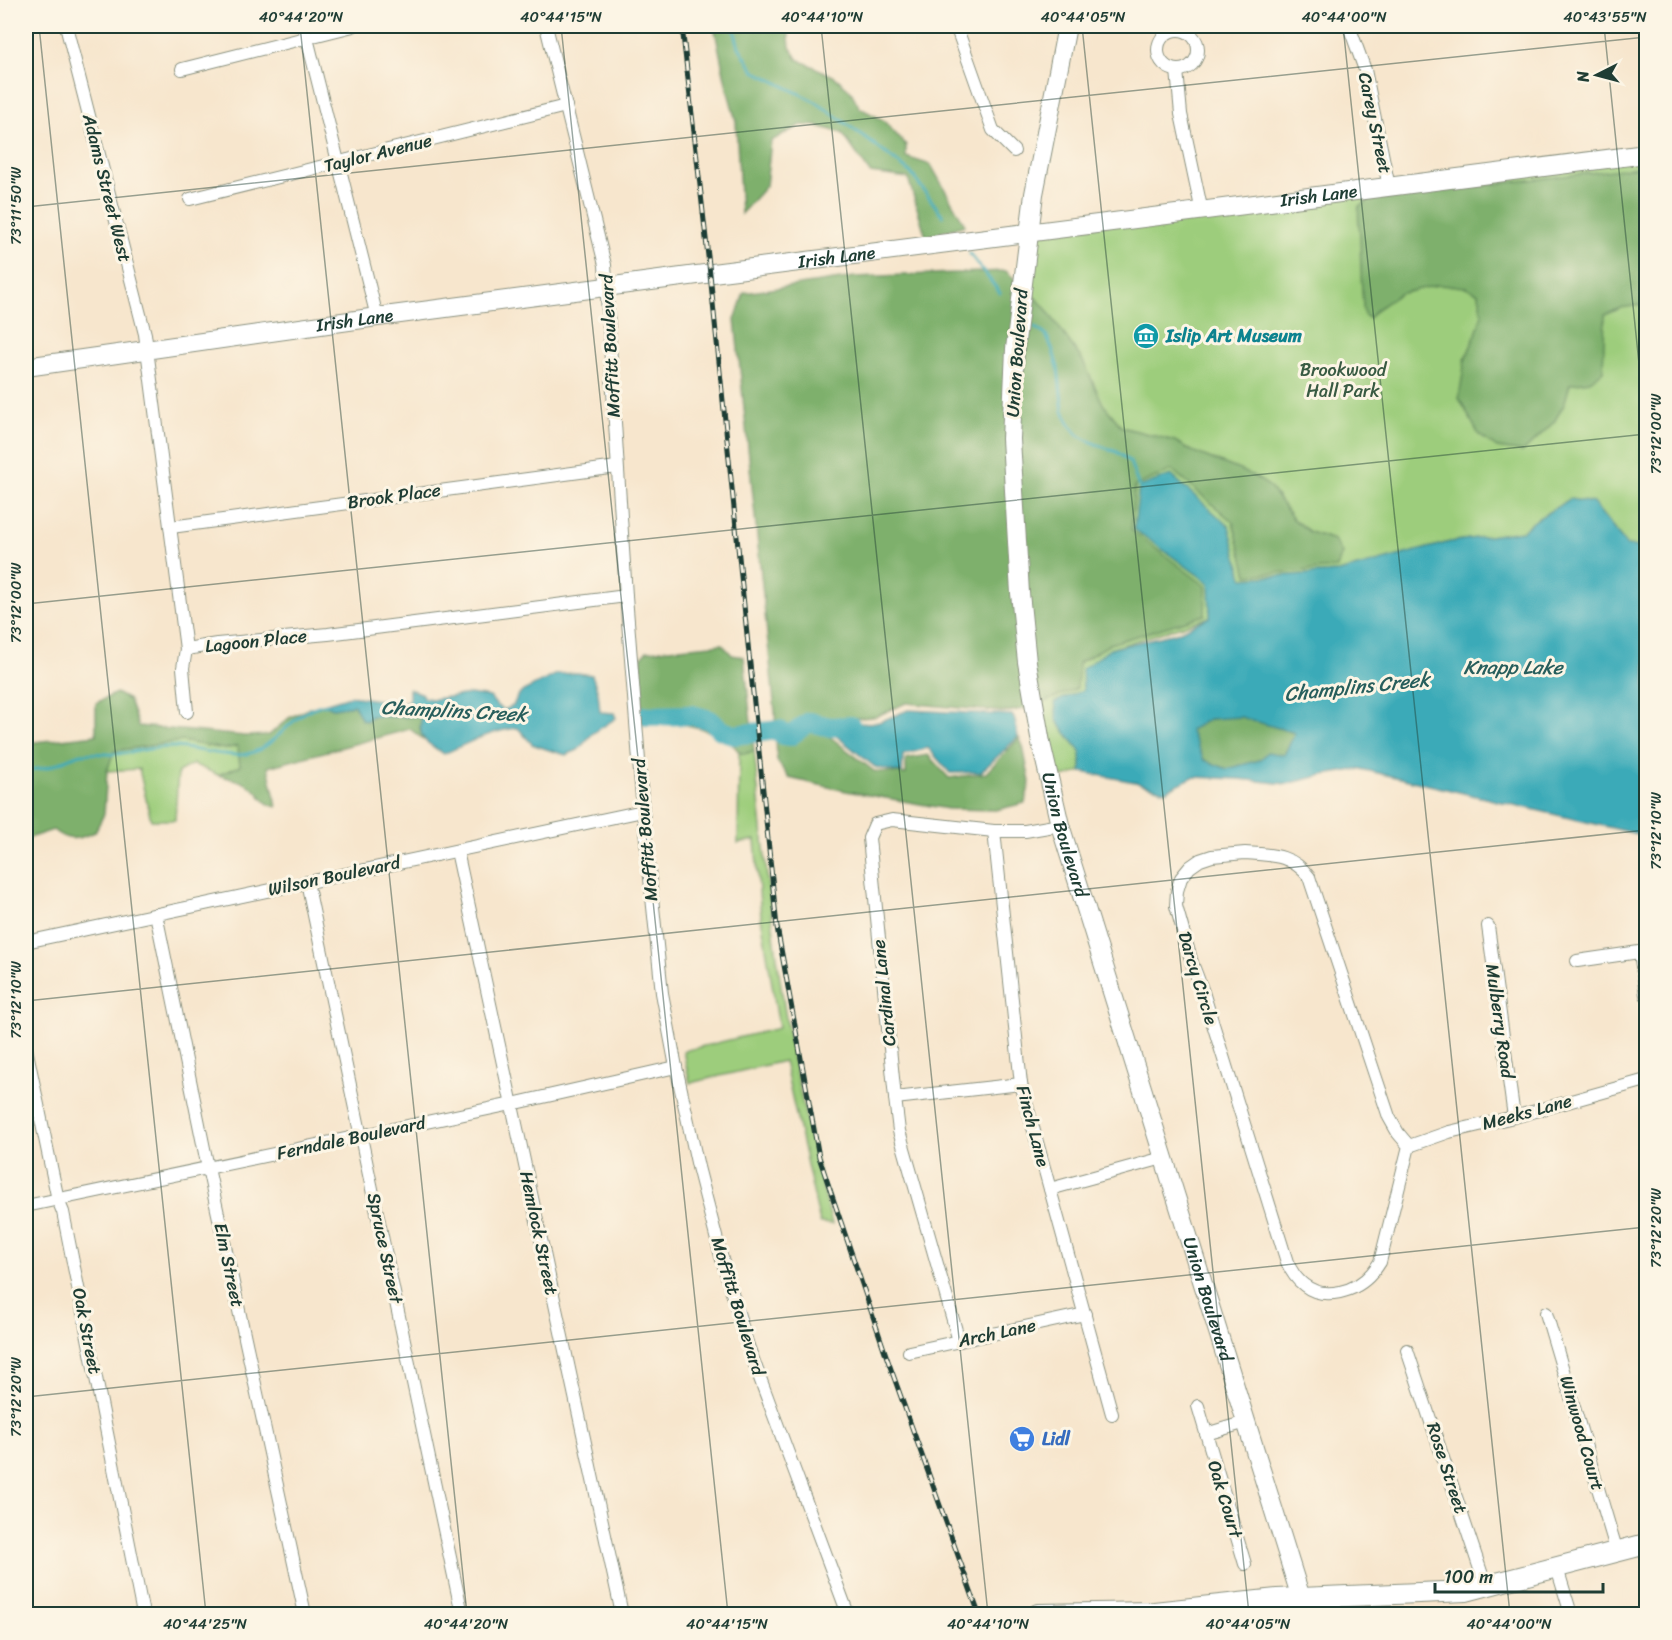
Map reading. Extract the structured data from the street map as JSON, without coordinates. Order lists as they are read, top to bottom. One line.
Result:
{"streets":{"street":["Carey Street","Taylor Avenue","Adams Street West","Irish Lane","Moffitt Boulevard","Union Boulevard","Brook Place","Lagoon Place","Wilson Boulevard","Darcy Circle","Cardinal Lane","Mulberry Road","Meeks Lane","Finch Lane","Ferndale Boulevard","Hemlock Street","Spruce Street","Elm Street","Oak Street","Arch Lane","Winwood Court","Rose Street","Oak Court"]},"crossings":[["Carey Street","Irish Lane"],["Taylor Avenue","Moffitt Boulevard"],["Adams Street West","Irish Lane"],["Adams Street West","Lagoon Place"],["Irish Lane","Moffitt Boulevard"],["Irish Lane","Union Boulevard"],["Irish Lane","Lagoon Place"],["Moffitt Boulevard","Brook Place"],["Moffitt Boulevard","Lagoon Place"],["Moffitt Boulevard","Wilson Boulevard"],["Moffitt Boulevard","Ferndale Boulevard"],["Union Boulevard","Cardinal Lane"],["Brook Place","Lagoon Place"],["Wilson Boulevard","Hemlock Street"],["Wilson Boulevard","Spruce Street"],["Wilson Boulevard","Elm Street"],["Darcy Circle","Meeks Lane"],["Cardinal Lane","Finch Lane"],["Cardinal Lane","Arch Lane"],["Mulberry Road","Meeks Lane"],["Finch Lane","Arch Lane"],["Ferndale Boulevard","Hemlock Street"],["Ferndale Boulevard","Spruce Street"],["Ferndale Boulevard","Elm Street"],["Ferndale Boulevard","Oak Street"]],"water":["Knapp Lake","Champlins Creek"],"parks":["Brookwood Hall Park"],"places":{"museum":["Islip Art Museum"],"supermarket":["Lidl"]},"scale_bar":"100 m","north":"left","coordinates":["40°44'20\"N","40°44'15\"N","40°44'10\"N","40°44'05\"N","40°44'00\"N","40°43'55\"N","73°11'50\"W","73°12'00\"W","73°12'10\"W","73°12'20\"W","40°44'25\"N"]}
